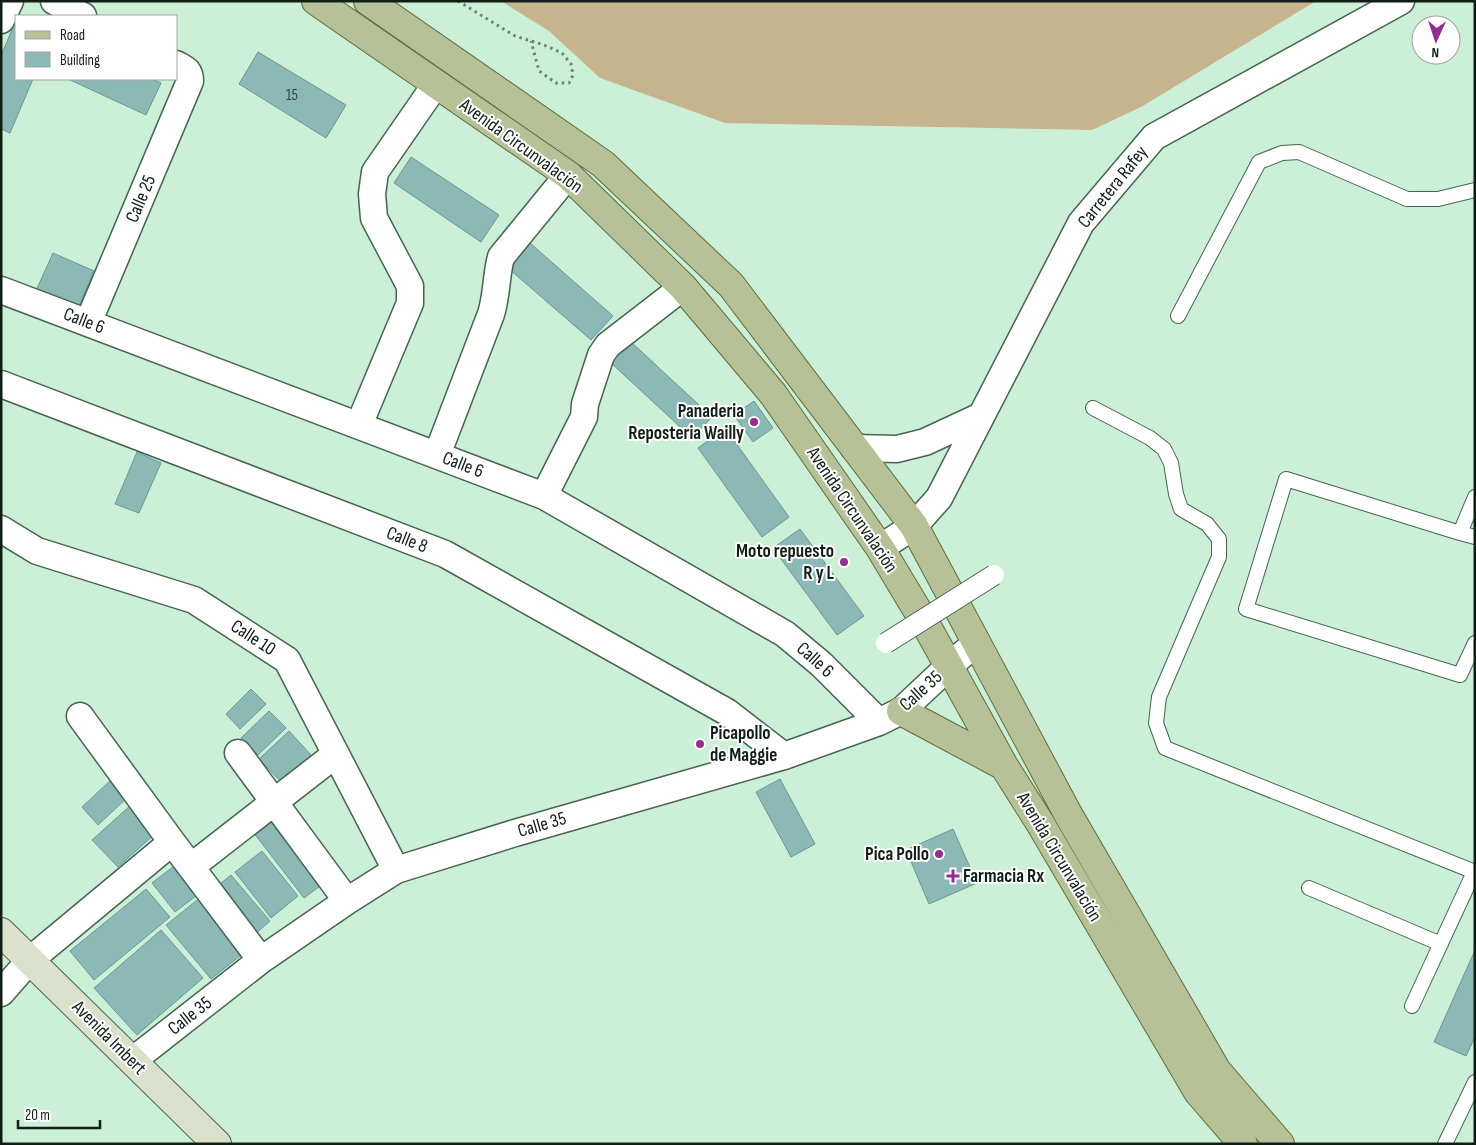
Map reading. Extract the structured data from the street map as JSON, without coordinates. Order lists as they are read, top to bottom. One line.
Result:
{"streets":{"main road":["Avenida Circunvalación","Avenida Imbert"],"street":["Carretera Rafey","Calle 25","Calle 6","Calle 8","Calle 10","Calle 35"]},"crossings":[["Avenida Circunvalación","Carretera Rafey"],["Avenida Circunvalación","Calle 35"],["Calle 25","Calle 6"],["Calle 6","Calle 35"],["Calle 8","Calle 35"],["Calle 10","Calle 35"],["Calle 35","Avenida Imbert"]],"places":{"other":["Panaderia Reposteria Wailly","Moto repuesto R y L","Picapollo de Maggie","Pica Pollo"],"health":["Farmacia Rx"]},"house_numbers":["15"],"legend":["Road","Building"],"scale_bar":"20 m","north":"bottom"}
